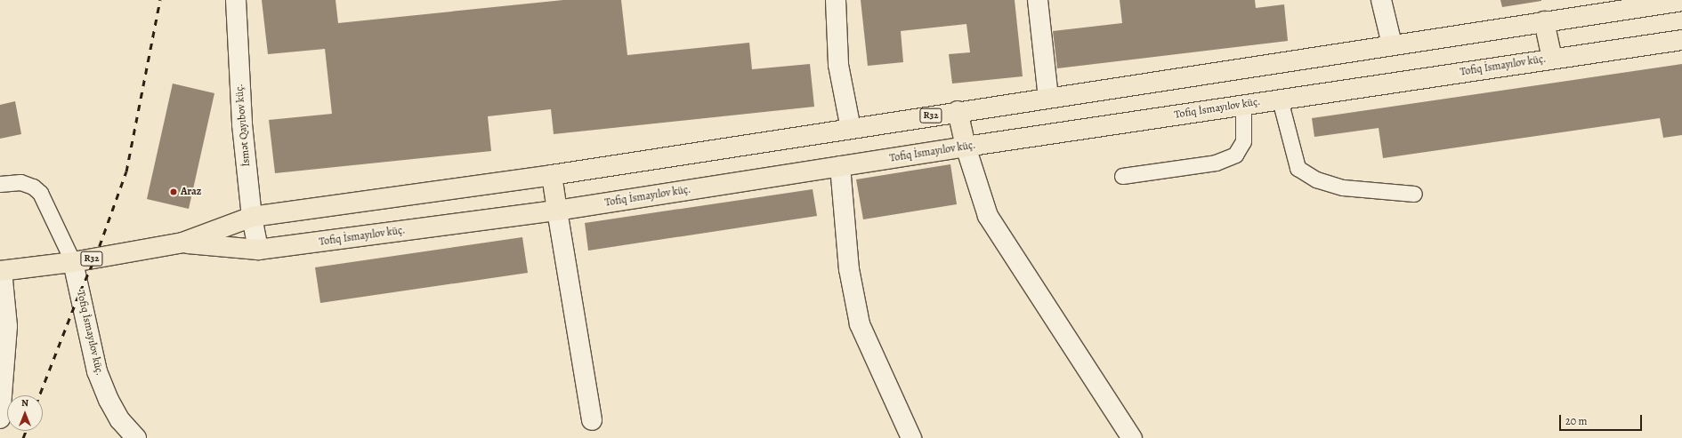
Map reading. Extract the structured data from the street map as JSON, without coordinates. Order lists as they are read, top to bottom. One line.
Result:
{"streets":{"main road":["Tofiq İsmayılov küç.","R32"],"street":["İsmət Qayıbov küç."]},"crossings":[["Tofiq İsmayılov küç.","R32"],["Tofiq İsmayılov küç.","İsmət Qayıbov küç."],["R32","İsmət Qayıbov küç."]],"places":["Araz"],"scale_bar":"20 m","north":"top"}
